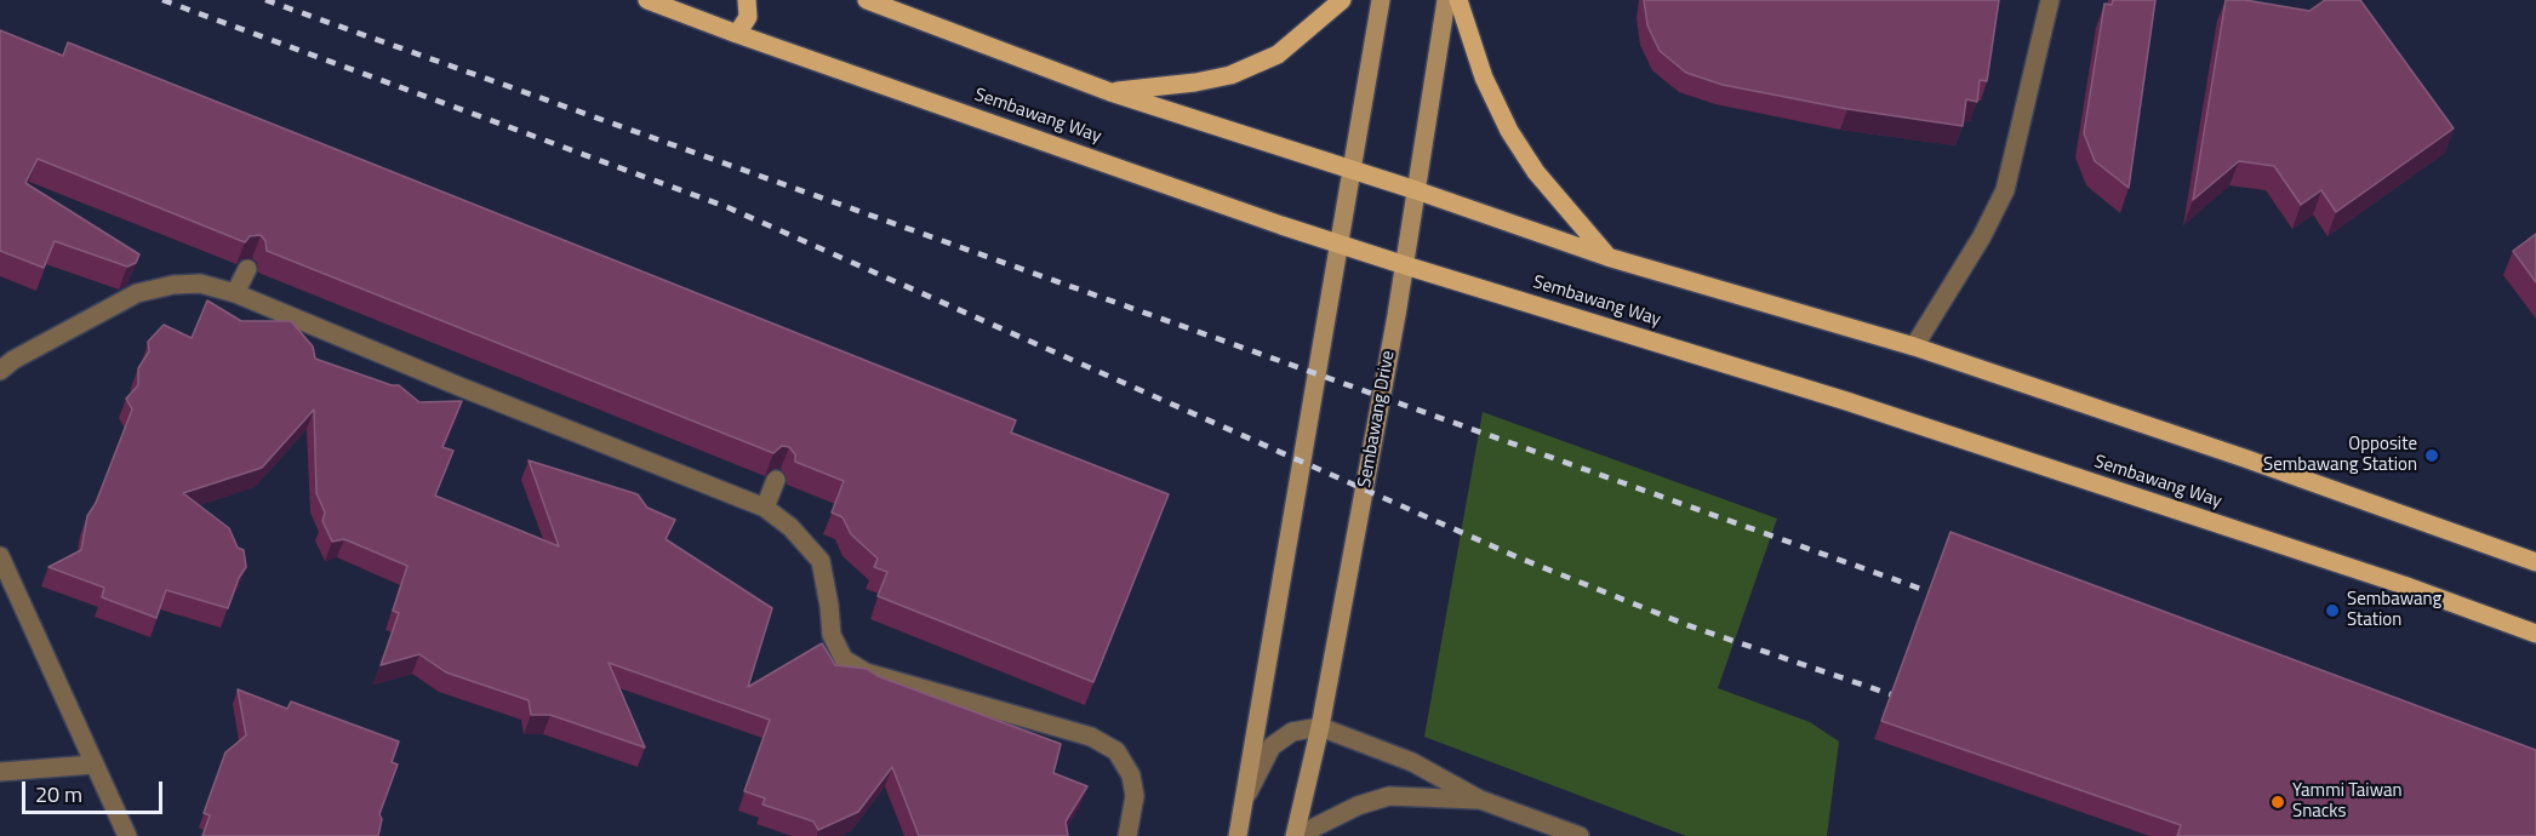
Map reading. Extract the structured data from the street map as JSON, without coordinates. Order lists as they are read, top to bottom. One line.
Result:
{"streets":{"main road":["Sembawang Way","Sembawang Drive"]},"crossings":[["Sembawang Way","Sembawang Drive"]],"places":["Opposite Sembawang Station","Sembawang Station","Yammi Taiwan Snacks"],"scale_bar":"20 m"}
